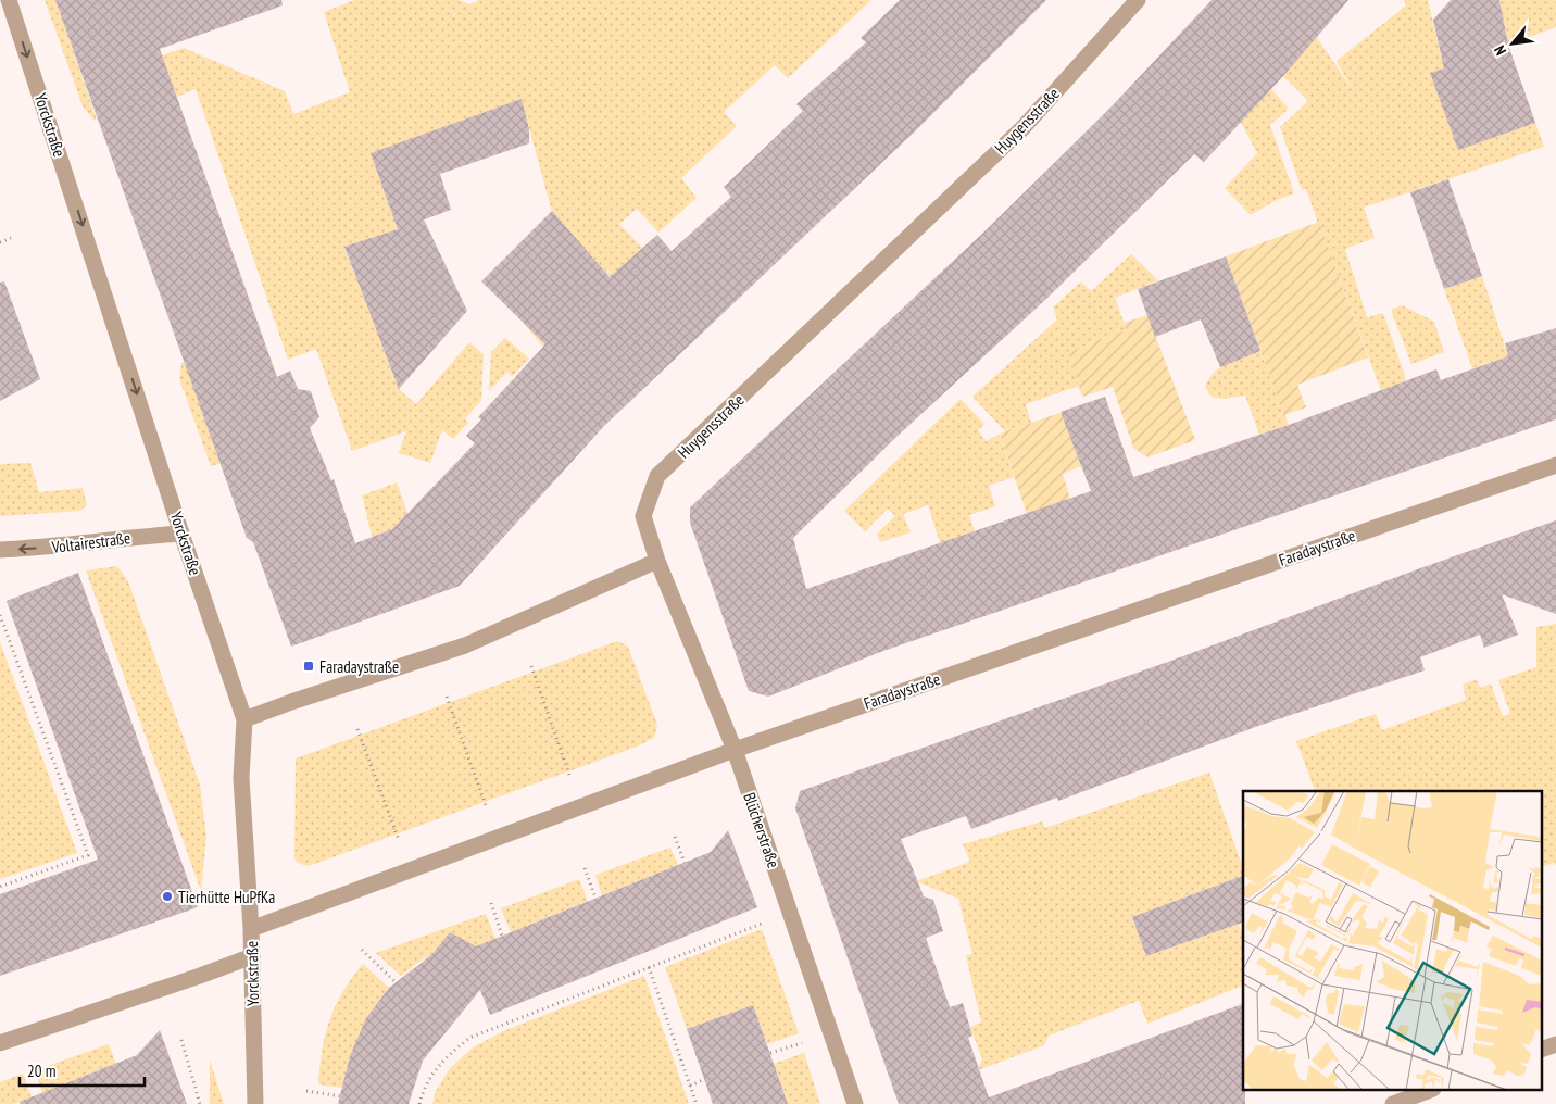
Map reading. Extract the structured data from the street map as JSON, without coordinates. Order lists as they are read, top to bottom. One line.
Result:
{"streets":{"street":["Huygensstraße","Yorckstraße","Voltairestraße","Faradaystraße","Blücherstraße"]},"crossings":[["Huygensstraße","Blücherstraße"],["Yorckstraße","Voltairestraße"],["Yorckstraße","Faradaystraße"],["Faradaystraße","Blücherstraße"]],"one_way":["Yorckstraße","Voltairestraße"],"places":{"transit":["Faradaystraße"],"other":["Tierhütte HuPfKa"]},"scale_bar":"20 m","north":"bottom left"}
